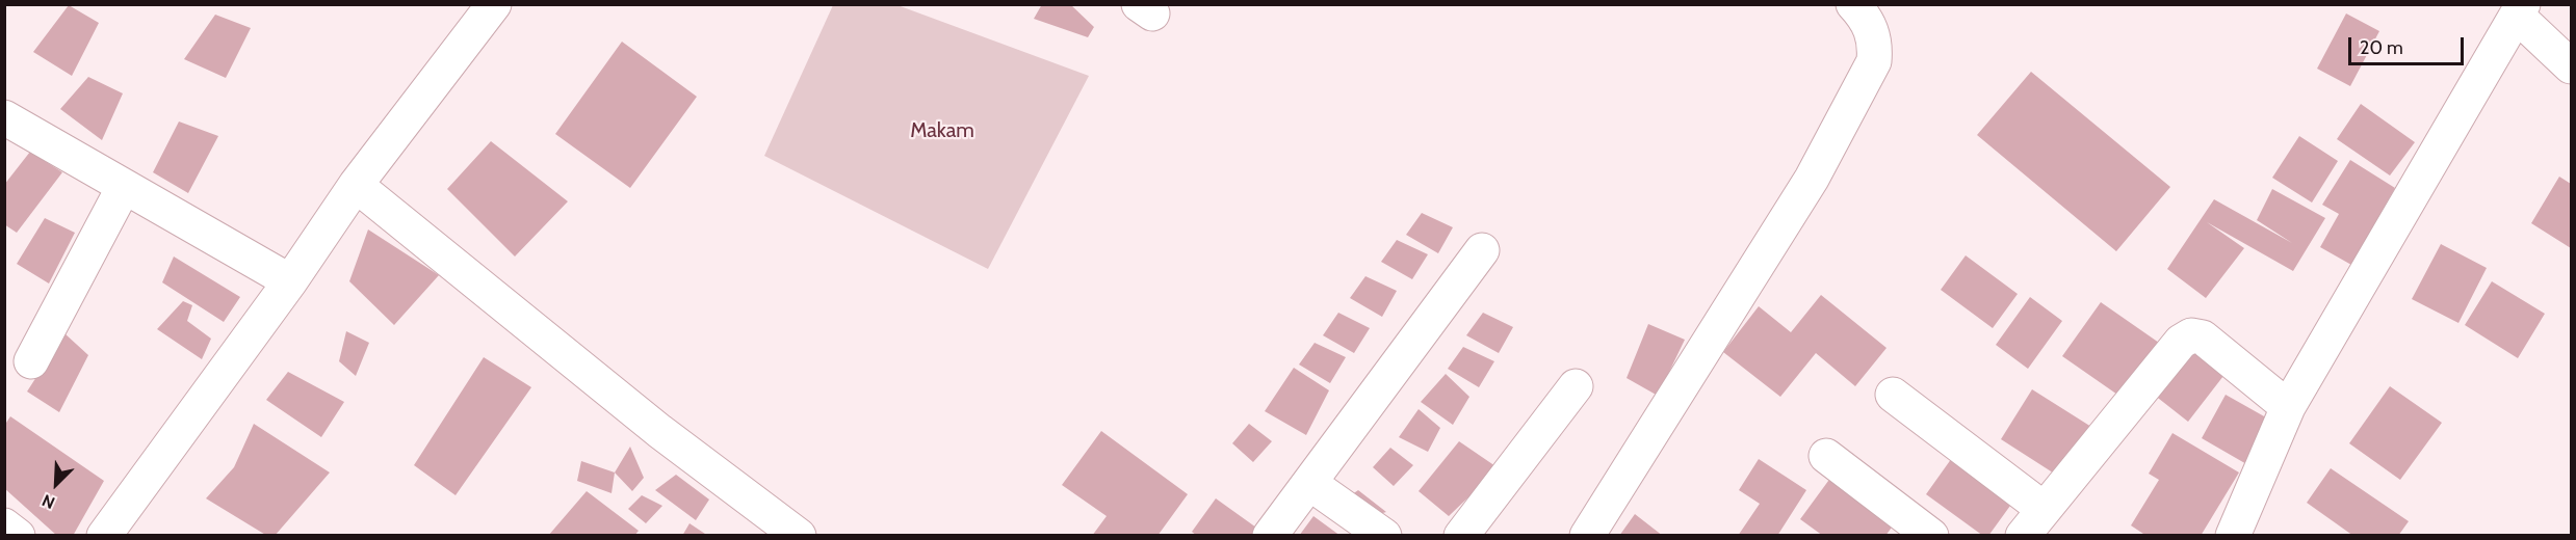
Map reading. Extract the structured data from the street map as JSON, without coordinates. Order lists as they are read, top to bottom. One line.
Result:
{"parks":["Makam"],"scale_bar":"20 m","north":"bottom left"}
